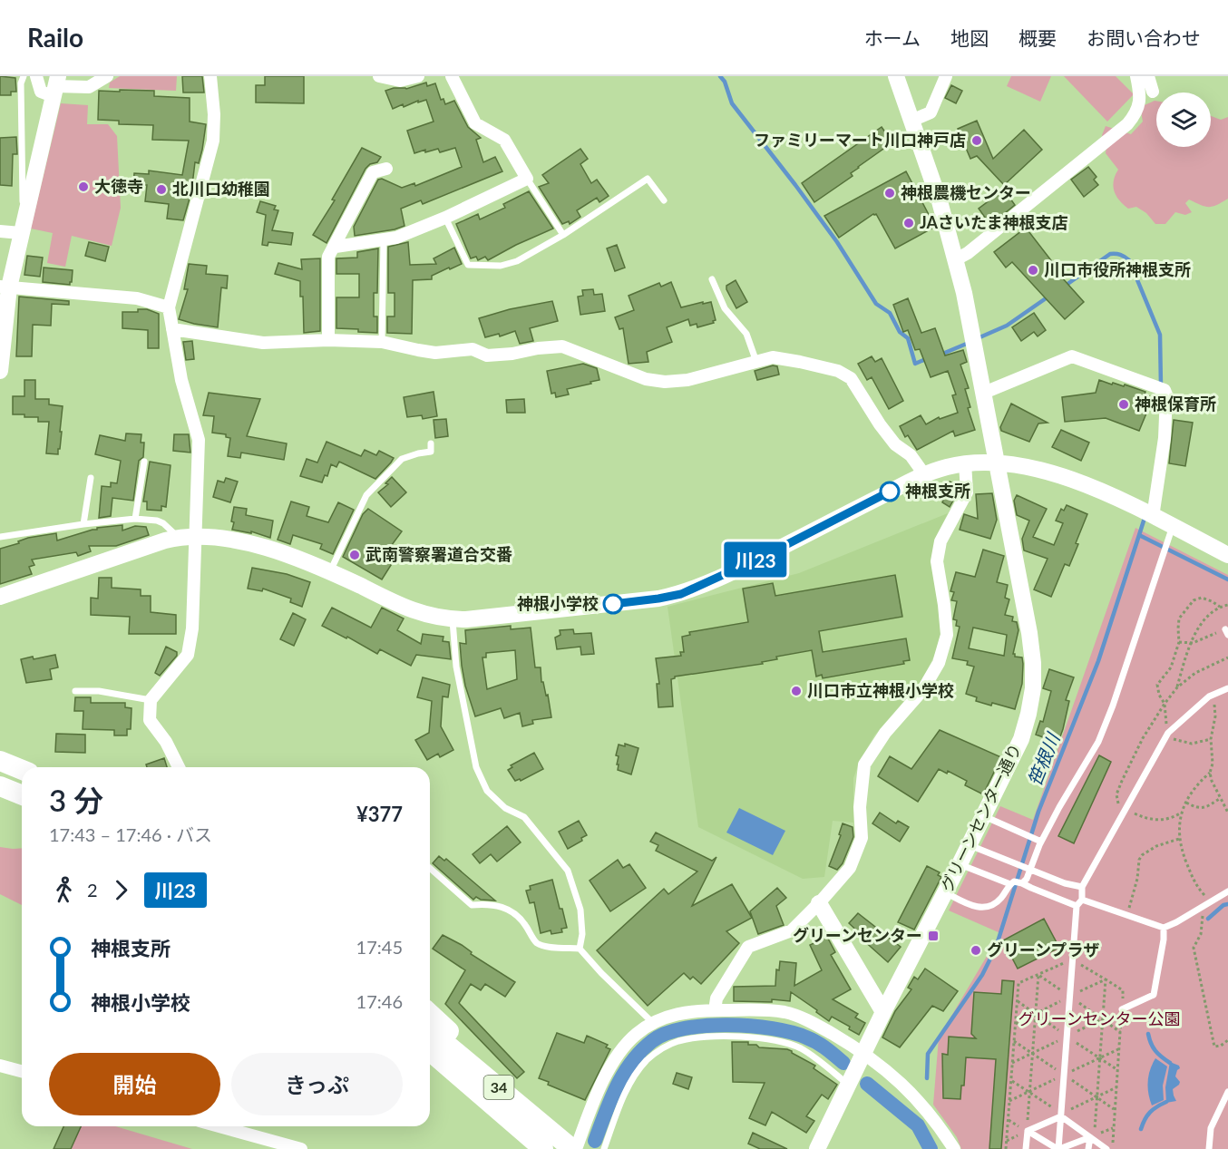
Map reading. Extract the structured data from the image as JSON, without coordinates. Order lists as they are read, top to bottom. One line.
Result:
{"streets":{"main road":["34"],"street":["グリーンセンター通り"]},"water":["笹根川"],"parks":["グリーンセンター公園"],"places":{"other":["ファミリーマート川口神戸店","大徳寺","北川口幼稚園","神根農機センター","JAさいたま神根支店","川口市役所神根支所","神根保育所","神根支所","武南警察署道合交番","神根小学校","川口市立神根小学校","グリーンプラザ"],"transit":["グリーンセンター"]},"lines":["bus line 川23"],"page":{"header":"Railo","nav":["ホーム","地図","概要","お問い合わせ"],"on_map":"川23","heading":["3 分","17:43 – 17:46 · バス","¥377"],"legs":["2","川23"],"list":[{"name":"神根支所","value":"17:45"},{"name":"神根小学校","value":"17:46"}],"buttons":["開始","きっぷ"]}}
